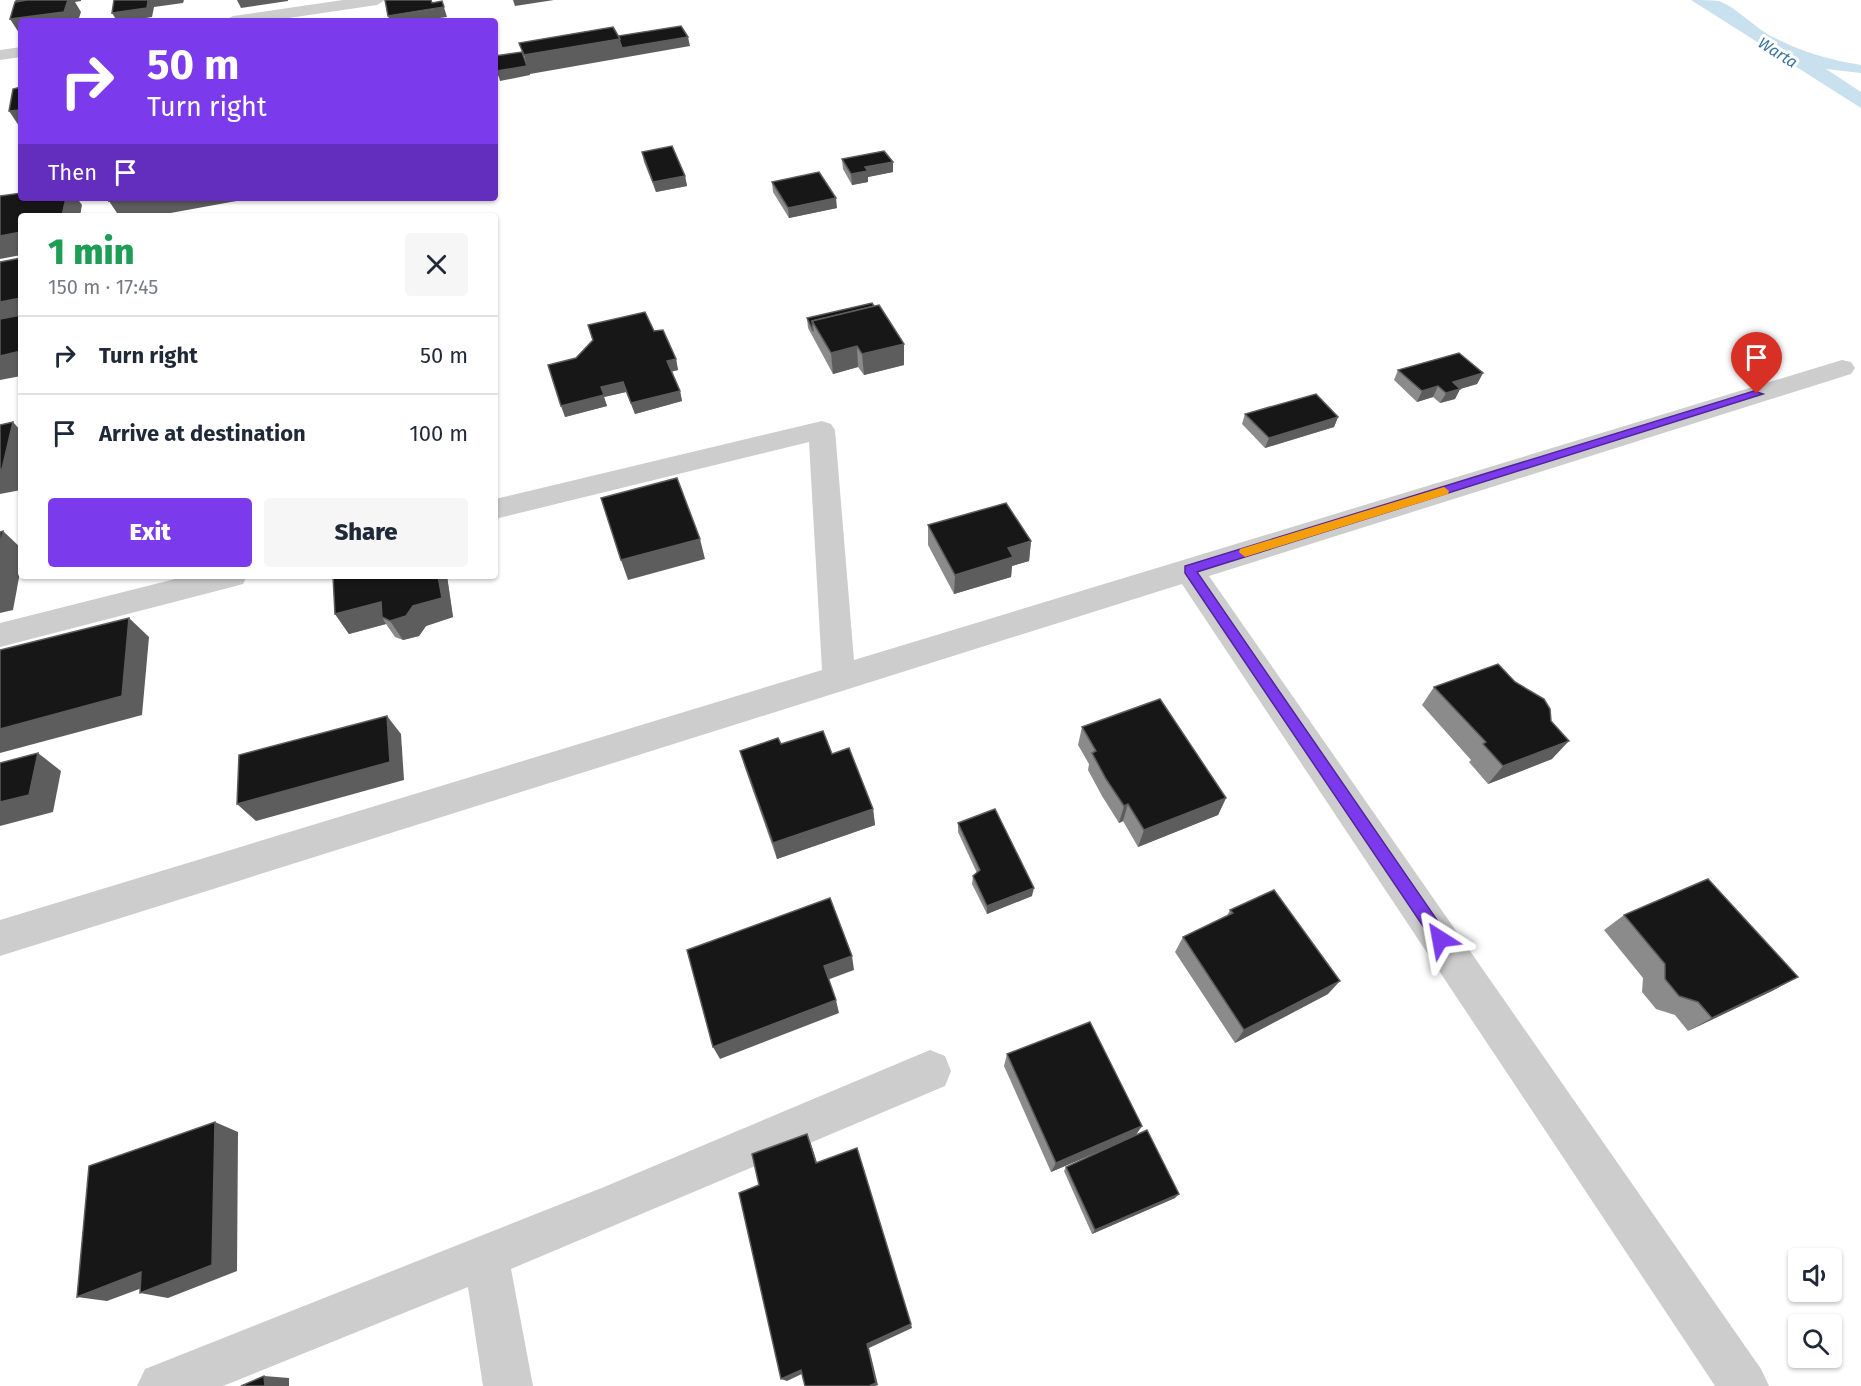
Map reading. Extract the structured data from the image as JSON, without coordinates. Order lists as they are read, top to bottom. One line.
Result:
{"water":["Warta"],"page":{"turn":["50 m","Turn right"],"then":"Then","heading":["1 min","150 m · 17:45"],"list":[{"name":"Turn right","value":"50 m"},{"name":"Arrive at destination","value":"100 m"}],"buttons":["Exit","Share"]}}
